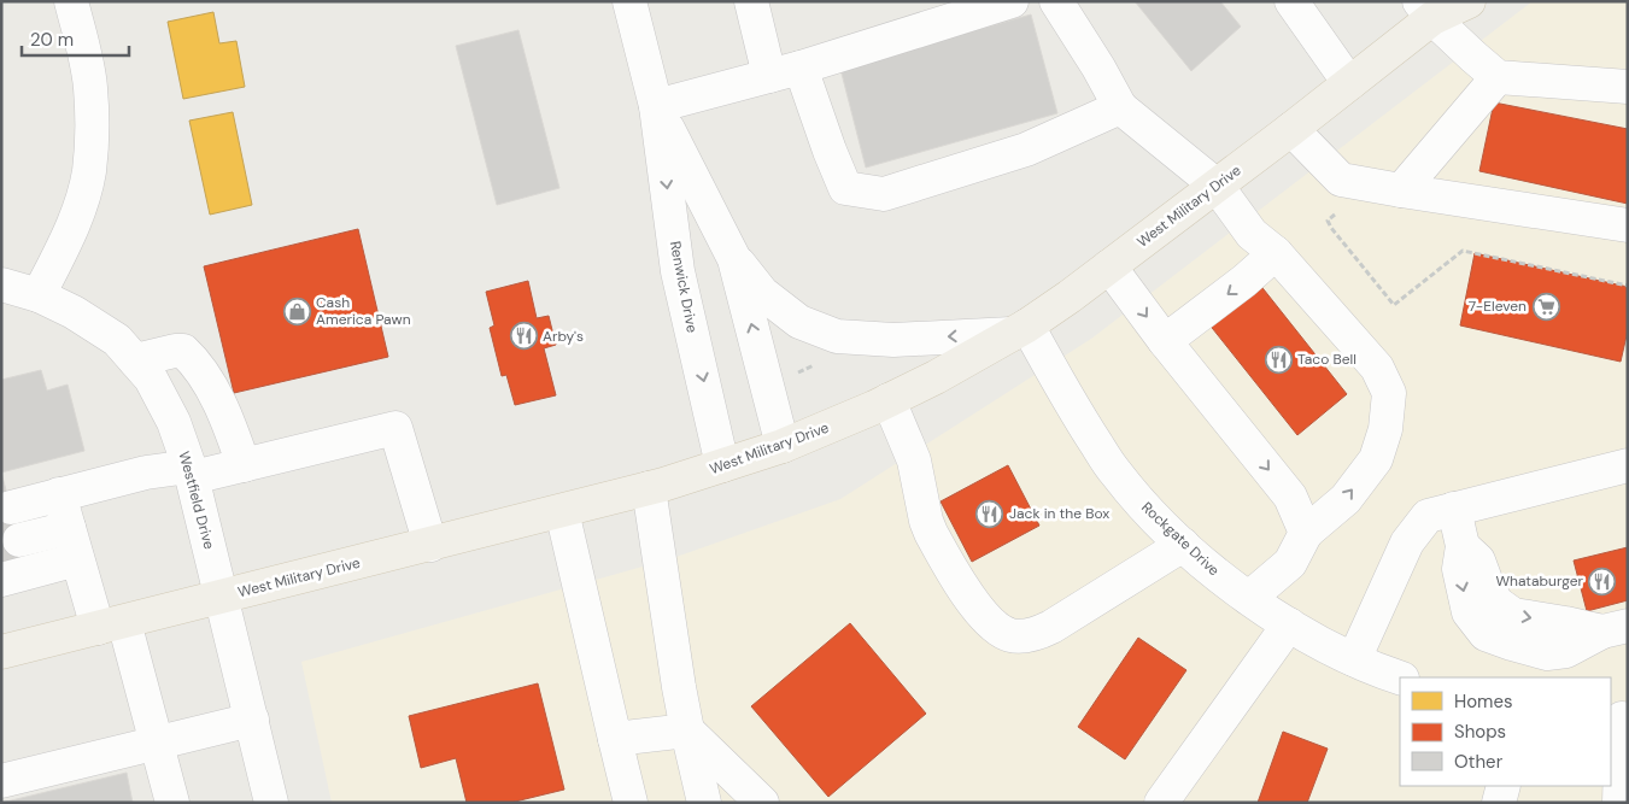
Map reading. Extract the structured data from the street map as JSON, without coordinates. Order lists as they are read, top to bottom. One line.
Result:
{"streets":{"main road":["West Military Drive"],"street":["Renwick Drive","Westfield Drive","Rockgate Drive"]},"crossings":[["West Military Drive","Renwick Drive"],["West Military Drive","Westfield Drive"],["West Military Drive","Rockgate Drive"],["Renwick Drive","Rockgate Drive"]],"places":{"supermarket":["7-Eleven"],"shop":["Cash America Pawn"],"restaurant":["Arby's","Taco Bell","Jack in the Box","Whataburger"]},"legend":["Homes","Shops","Other"],"scale_bar":"20 m"}
